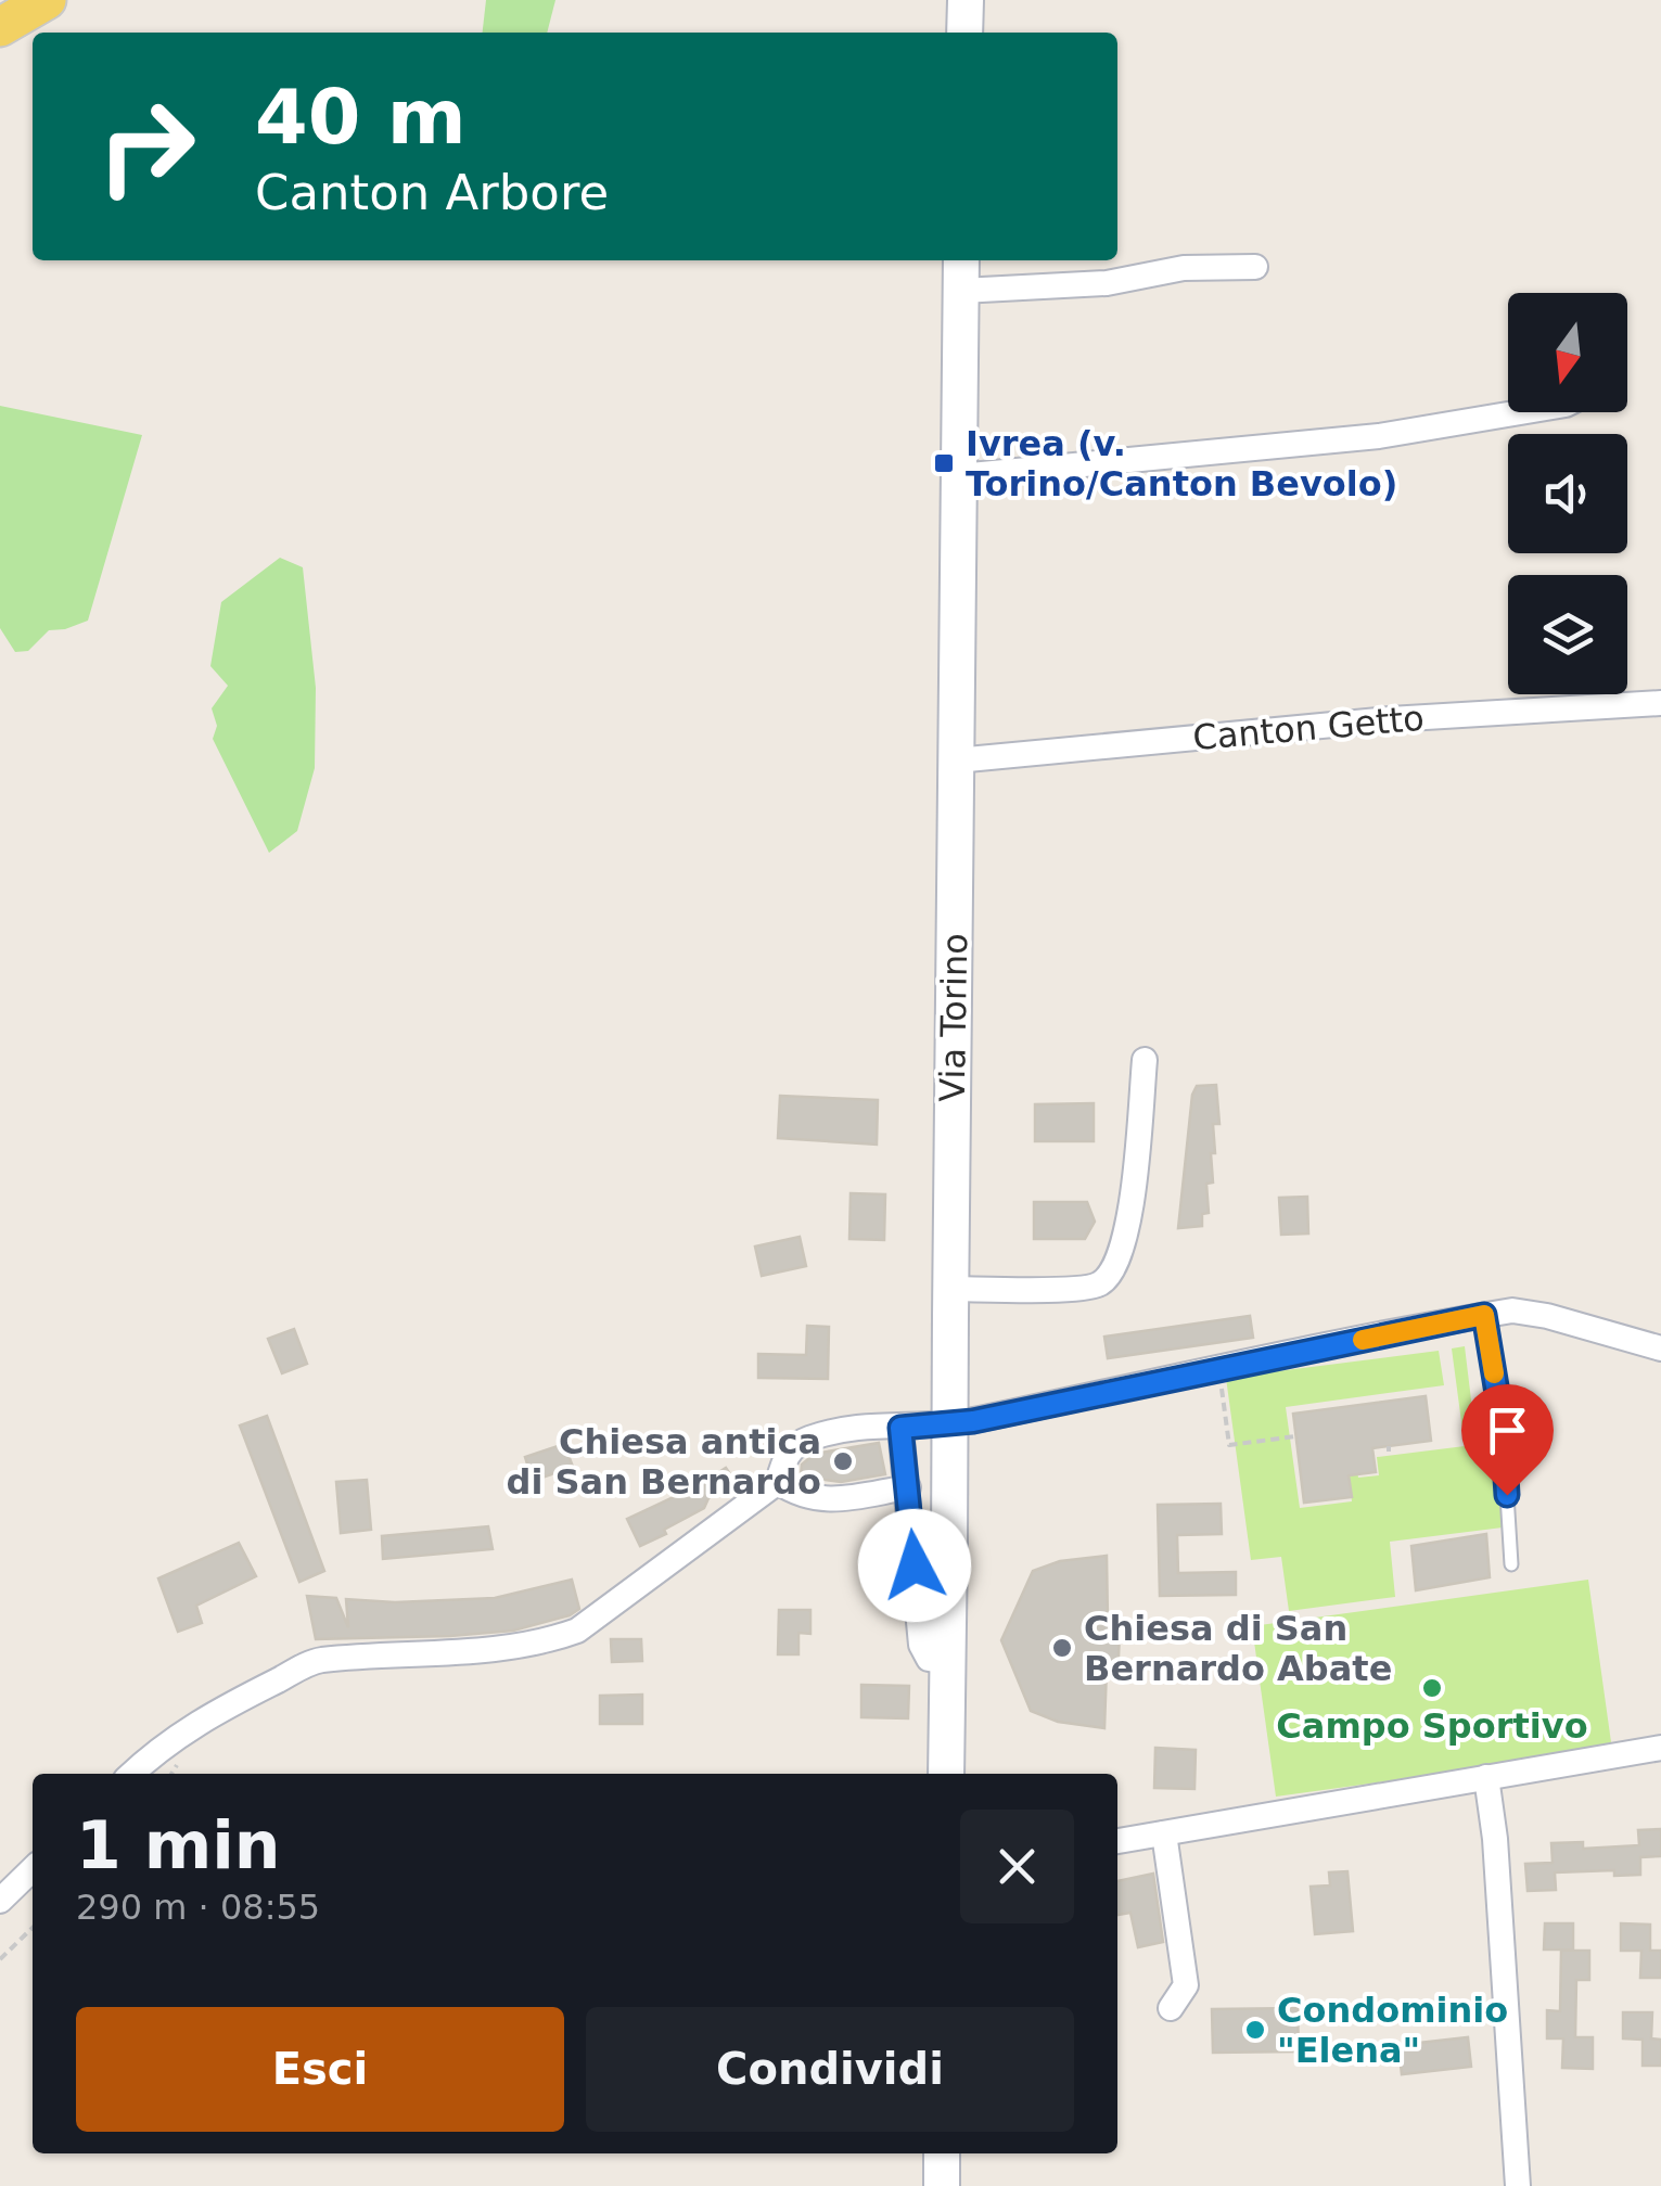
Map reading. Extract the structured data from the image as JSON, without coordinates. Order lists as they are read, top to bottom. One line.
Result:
{"streets":{"street":["Canton Getto","Via Torino"]},"crossings":[["Canton Getto","Via Torino"]],"places":{"transit":["Ivrea (v. Torino/Canton Bevolo)"],"other":["Chiesa antica di San Bernardo","Chiesa di San Bernardo Abate","Campo Sportivo","Condominio \"Elena\""]},"north":"bottom","page":{"turn":["40 m","Canton Arbore"],"heading":["1 min","290 m · 08:55"],"buttons":["Esci","Condividi"]}}
